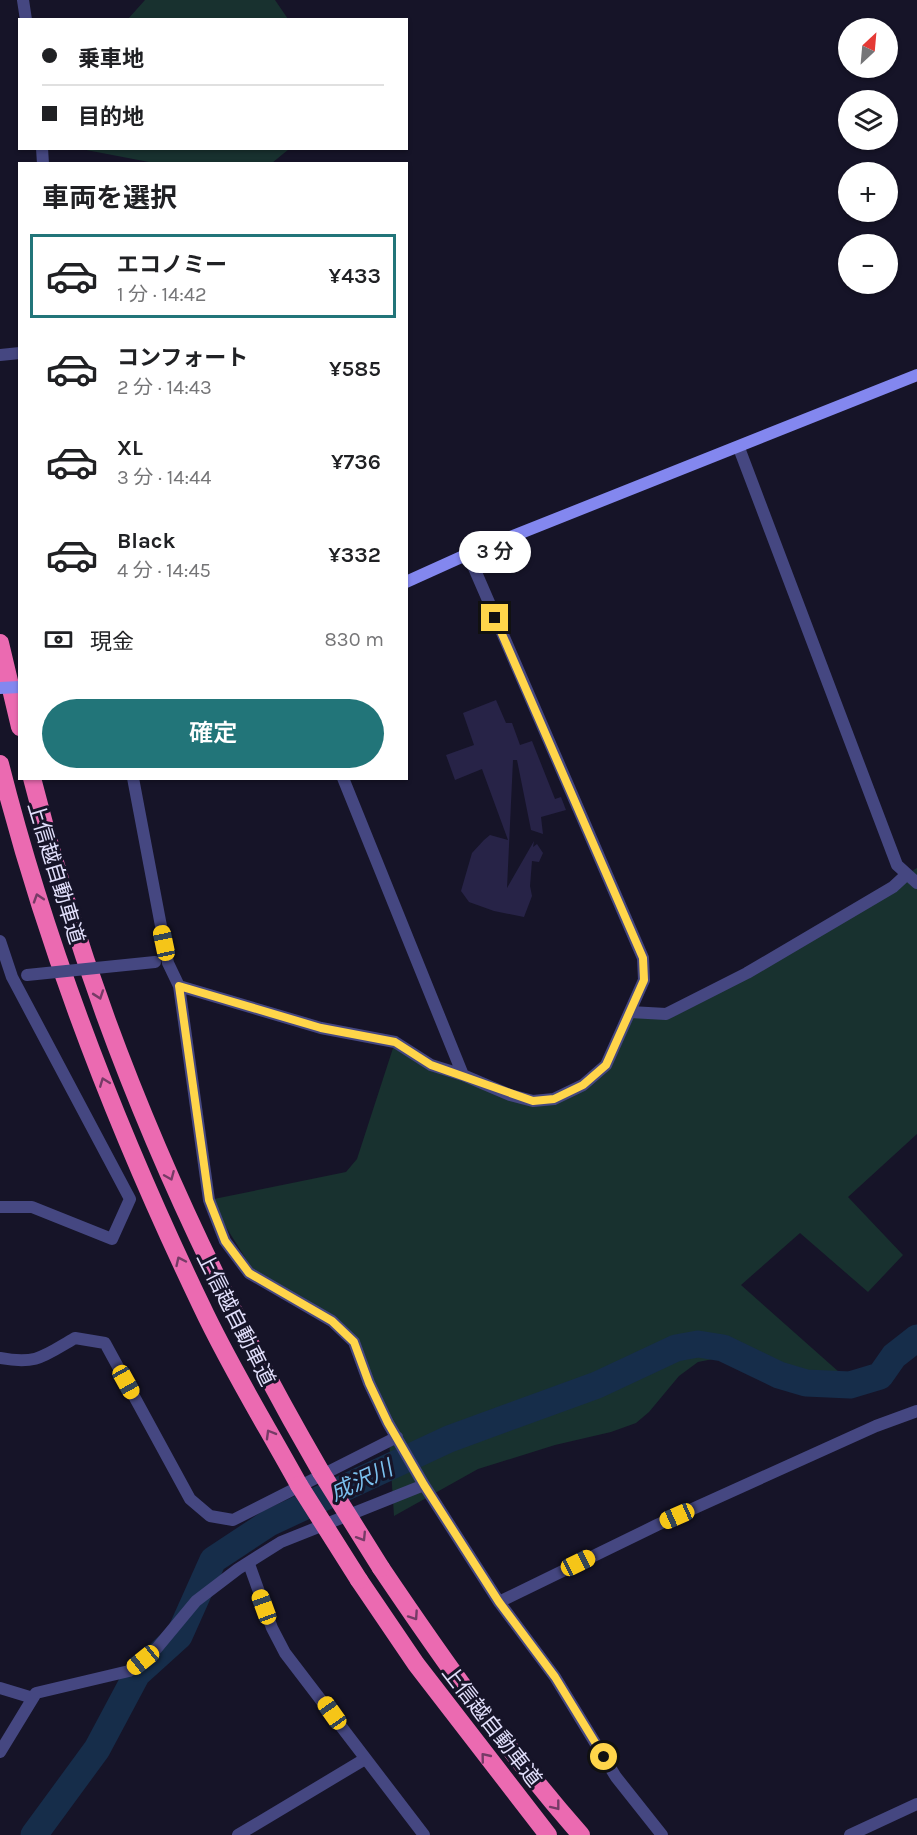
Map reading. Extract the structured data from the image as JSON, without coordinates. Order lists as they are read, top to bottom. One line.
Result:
{"streets":{"highway":["上信越自動車道"]},"water":["成沢川"],"north":"top right","page":{"map_buttons":["+","−"],"banner":["乗車地","目的地"],"heading":"車両を選択","list":[{"name":"エコノミー","note":"1 分 · 14:42","value":"¥433"},{"name":"コンフォート","note":"2 分 · 14:43","value":"¥585"},{"name":"XL","note":"3 分 · 14:44","value":"¥736"},{"name":"Black","note":"4 分 · 14:45","value":"¥332"}],"bubble":"3 分","pay":["現金","830 m"],"buttons":"確定"}}
